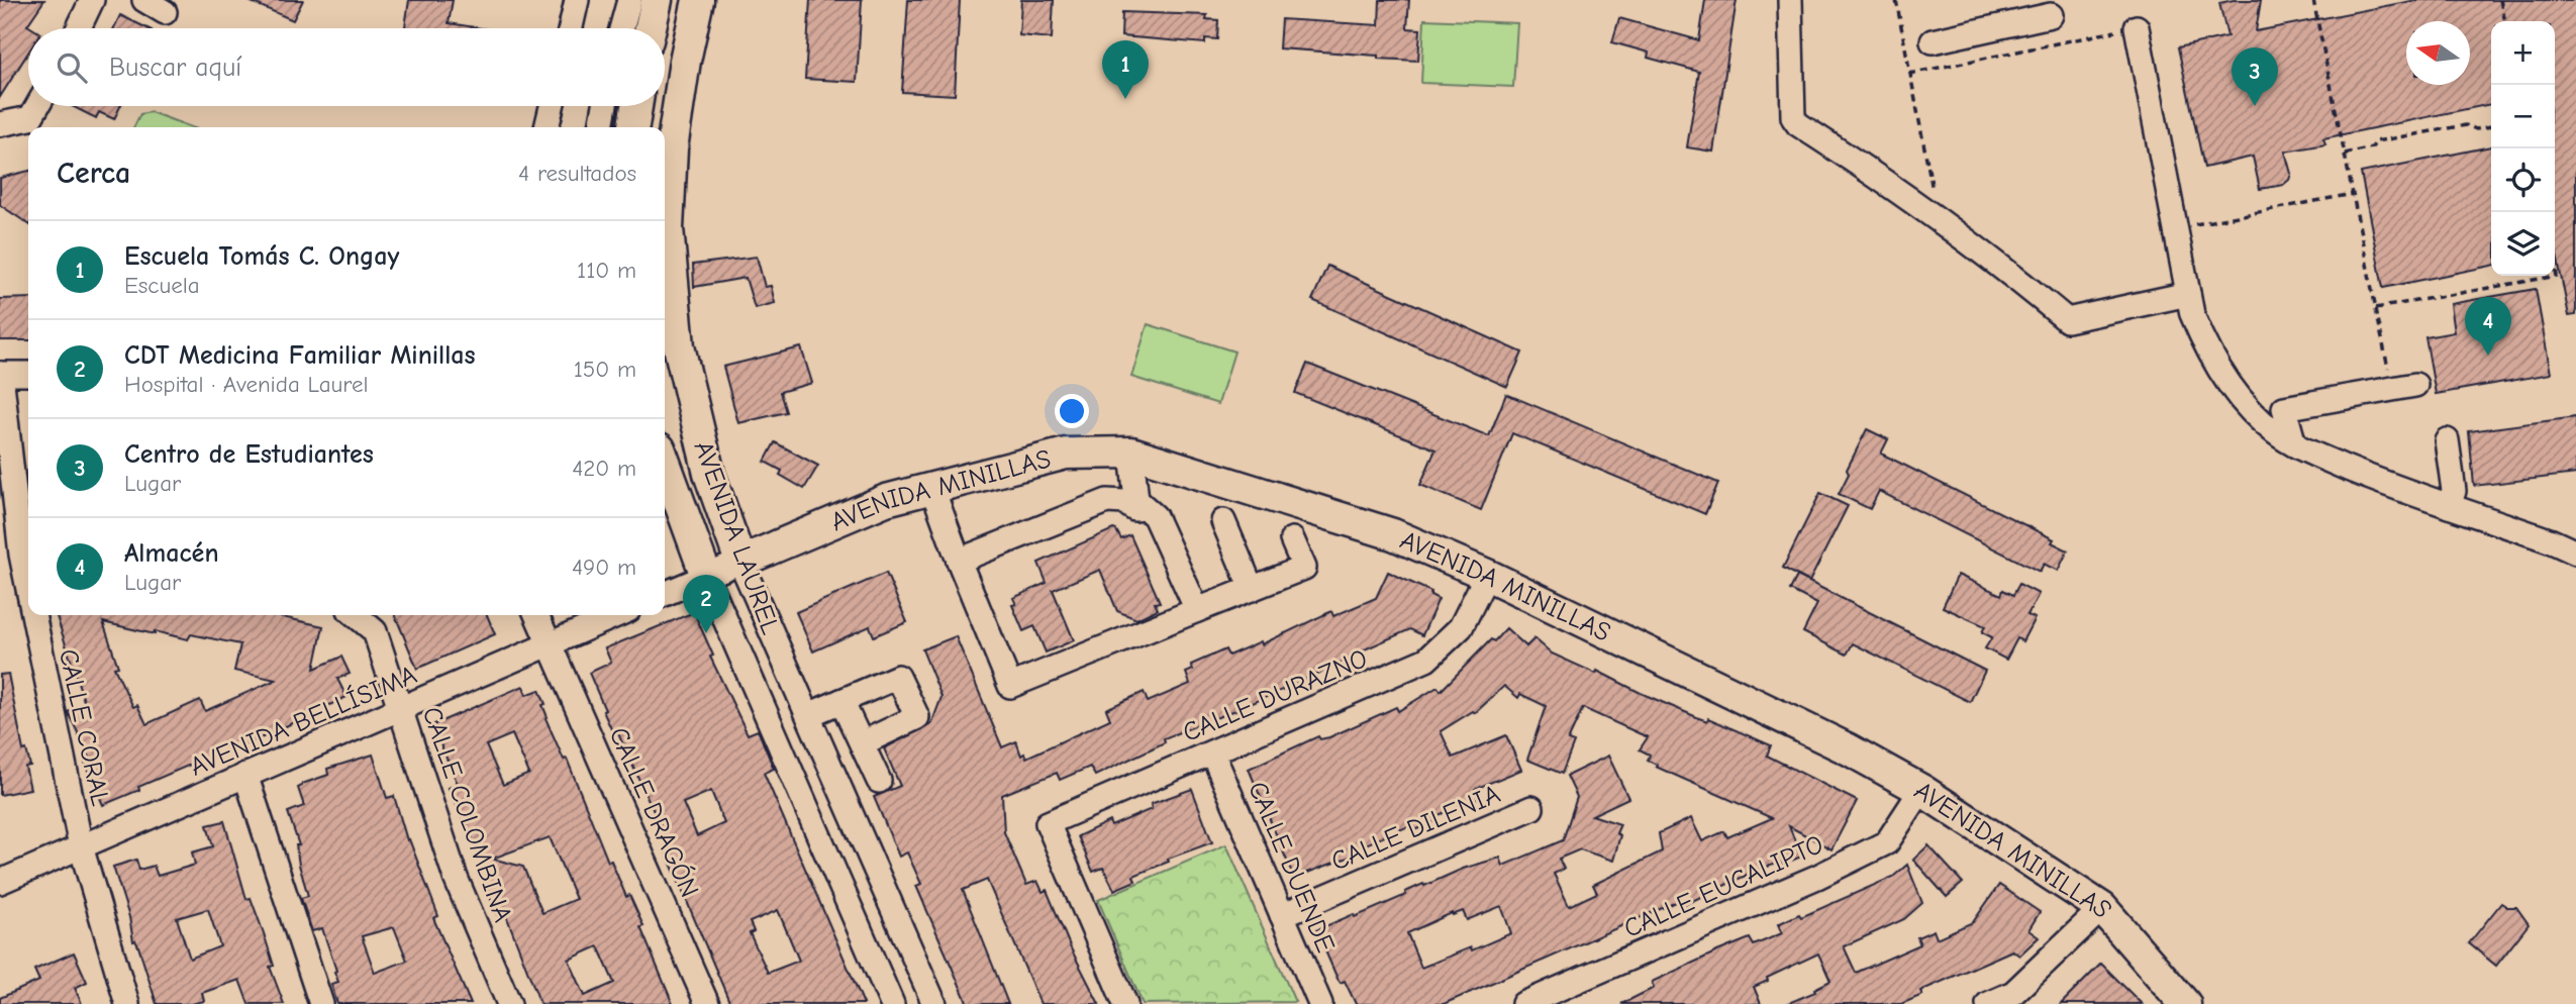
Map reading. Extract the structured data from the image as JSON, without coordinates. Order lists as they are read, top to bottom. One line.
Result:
{"streets":{"main road":["AVENIDA MINILLAS","AVENIDA LAUREL"],"street":["CALLE DURAZNO","AVENIDA BELLÍSIMA","CALLE CORAL","CALLE DRAGÓN","CALLE COLOMBINA","CALLE DILENIA","CALLE DUENDE","CALLE EUCALIPTO"]},"crossings":[["AVENIDA MINILLAS","AVENIDA LAUREL"],["AVENIDA MINILLAS","CALLE DURAZNO"],["AVENIDA MINILLAS","CALLE EUCALIPTO"],["CALLE DURAZNO","CALLE DUENDE"],["AVENIDA BELLÍSIMA","CALLE CORAL"],["AVENIDA BELLÍSIMA","CALLE DRAGÓN"],["AVENIDA BELLÍSIMA","CALLE COLOMBINA"],["CALLE DILENIA","CALLE DUENDE"]],"north":"left","page":{"map_buttons":["+","−"],"search":"Buscar aquí","pins":["1","3","4","2"],"heading":["Cerca","4 resultados"],"list":[{"mark":"1","name":"Escuela Tomás C. Ongay","note":"Escuela","value":"110 m"},{"mark":"2","name":"CDT Medicina Familiar Minillas","note":"Hospital · Avenida Laurel","value":"150 m"},{"mark":"3","name":"Centro de Estudiantes","note":"Lugar","value":"420 m"},{"mark":"4","name":"Almacén","note":"Lugar","value":"490 m"}]}}
